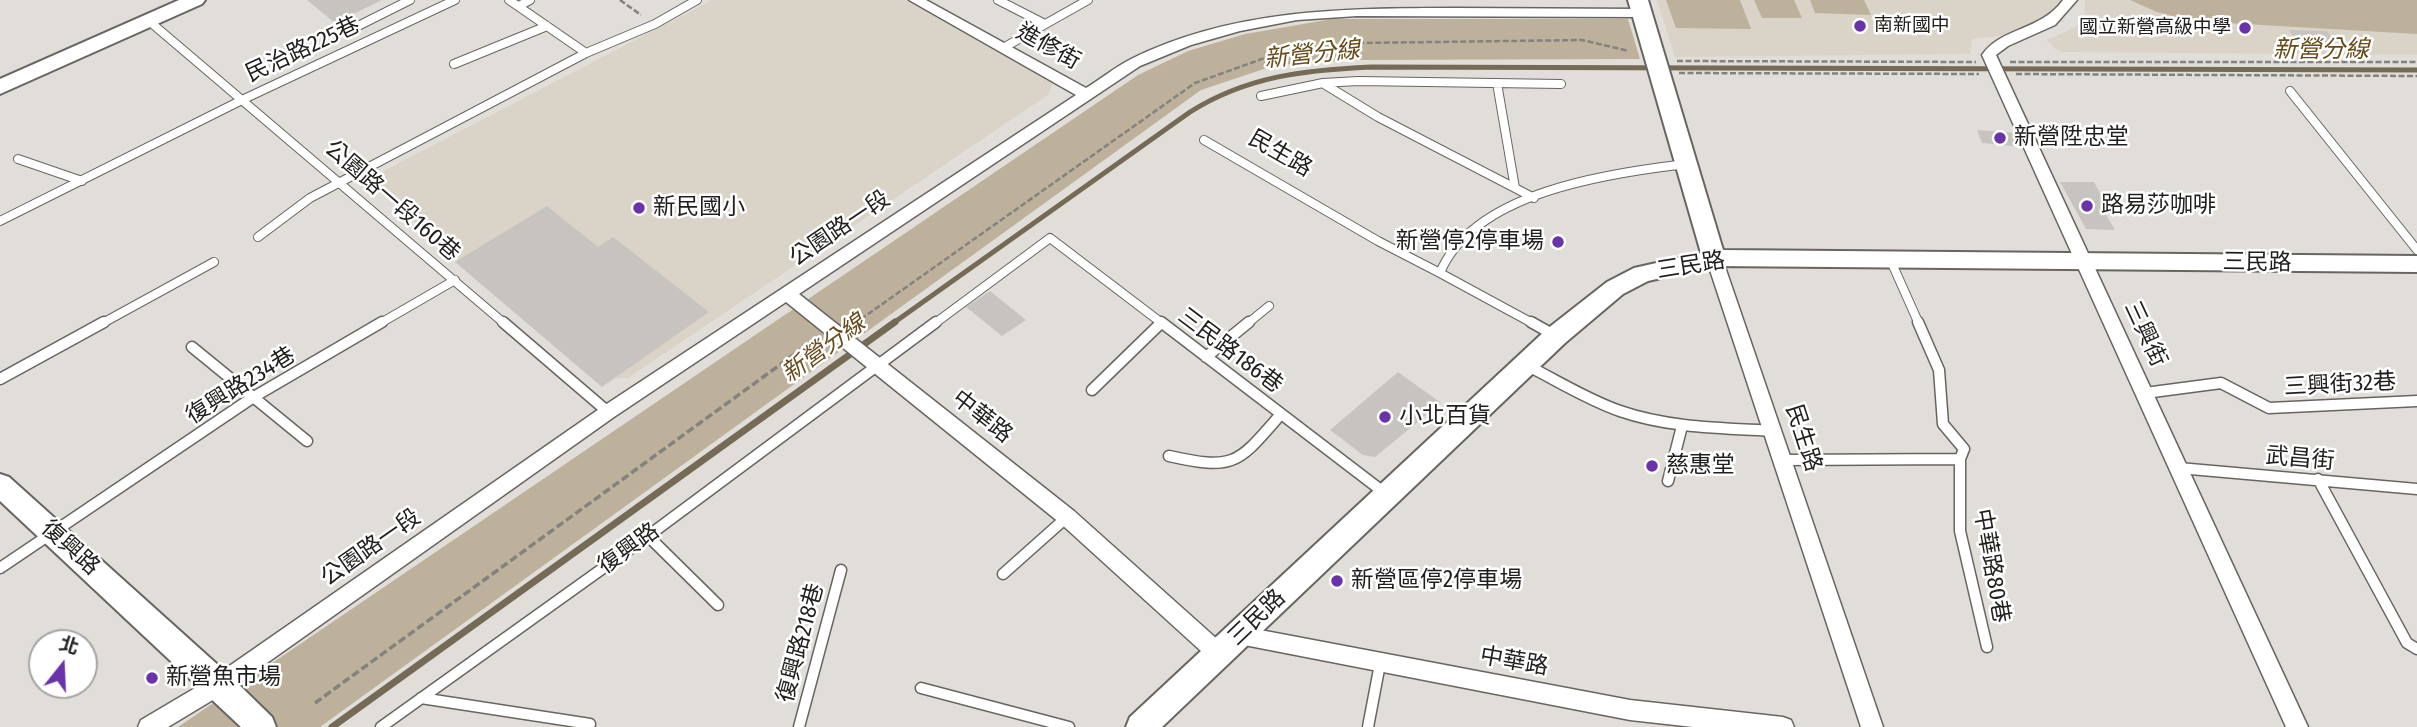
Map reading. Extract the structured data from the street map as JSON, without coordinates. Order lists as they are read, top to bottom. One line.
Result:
{"streets":{"street":["進修街","民生路","公園路一段","三民路","三興街","中華路","復興路"],"lane":["民治路225巷","公園路一段160巷","三民路186巷","三興街32巷","復興路234巷","武昌街","中華路80巷","復興路218巷"]},"crossings":[["進修街","公園路一段"],["民治路225巷","公園路一段160巷"],["民生路","公園路一段"],["民生路","三民路"],["公園路一段160巷","公園路一段"],["公園路一段160巷","復興路234巷"],["公園路一段","中華路"],["公園路一段","復興路"],["三民路","三興街"],["三民路","三民路186巷"],["三民路","中華路"],["三民路","中華路80巷"],["三興街","三興街32巷"],["三興街","武昌街"],["復興路234巷","復興路"],["中華路","復興路"]],"water":["新營分線"],"places":["南新國中","國立新營高級中學","新營陞忠堂","路易莎咖啡","新民國小","新營停2停車場","小北百貨","慈惠堂","新營區停2停車場","新營魚市場"],"north":"top"}
